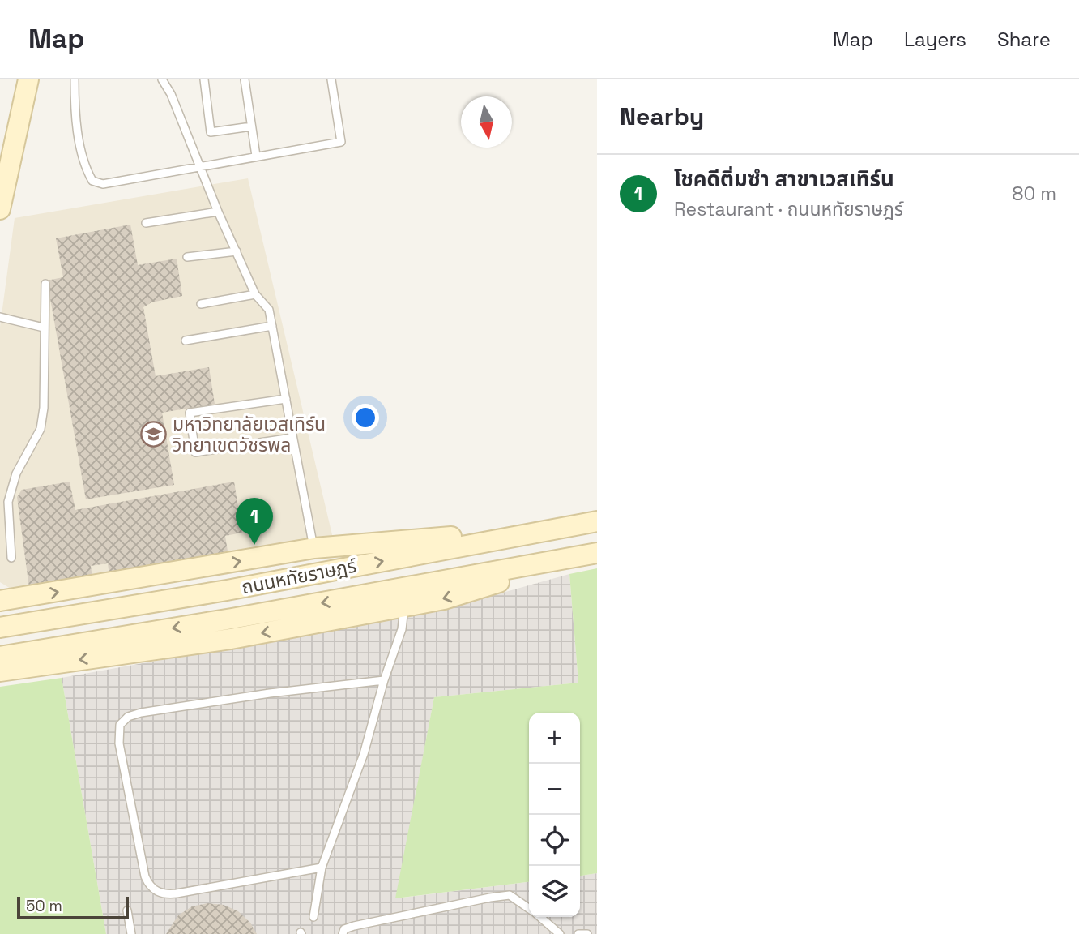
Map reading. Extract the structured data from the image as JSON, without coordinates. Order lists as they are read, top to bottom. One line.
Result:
{"streets":{"main road":["ถนนหทัยราษฎร์"]},"places":{"school or university":["มหาวิทยาลัยเวสเทิร์น วิทยาเขตวัชรพล"]},"scale_bar":"50 m","north":"bottom","page":{"header":"Map","nav":["Map","Layers","Share"],"heading":"Nearby","list":[{"mark":"1","name":"โชคดีติ่มซำ สาขาเวสเทิร์น","note":"Restaurant · ถนนหทัยราษฎร์","value":"80 m"}],"pins":"1","map_buttons":["+","−"],"scale":"50 m"}}
